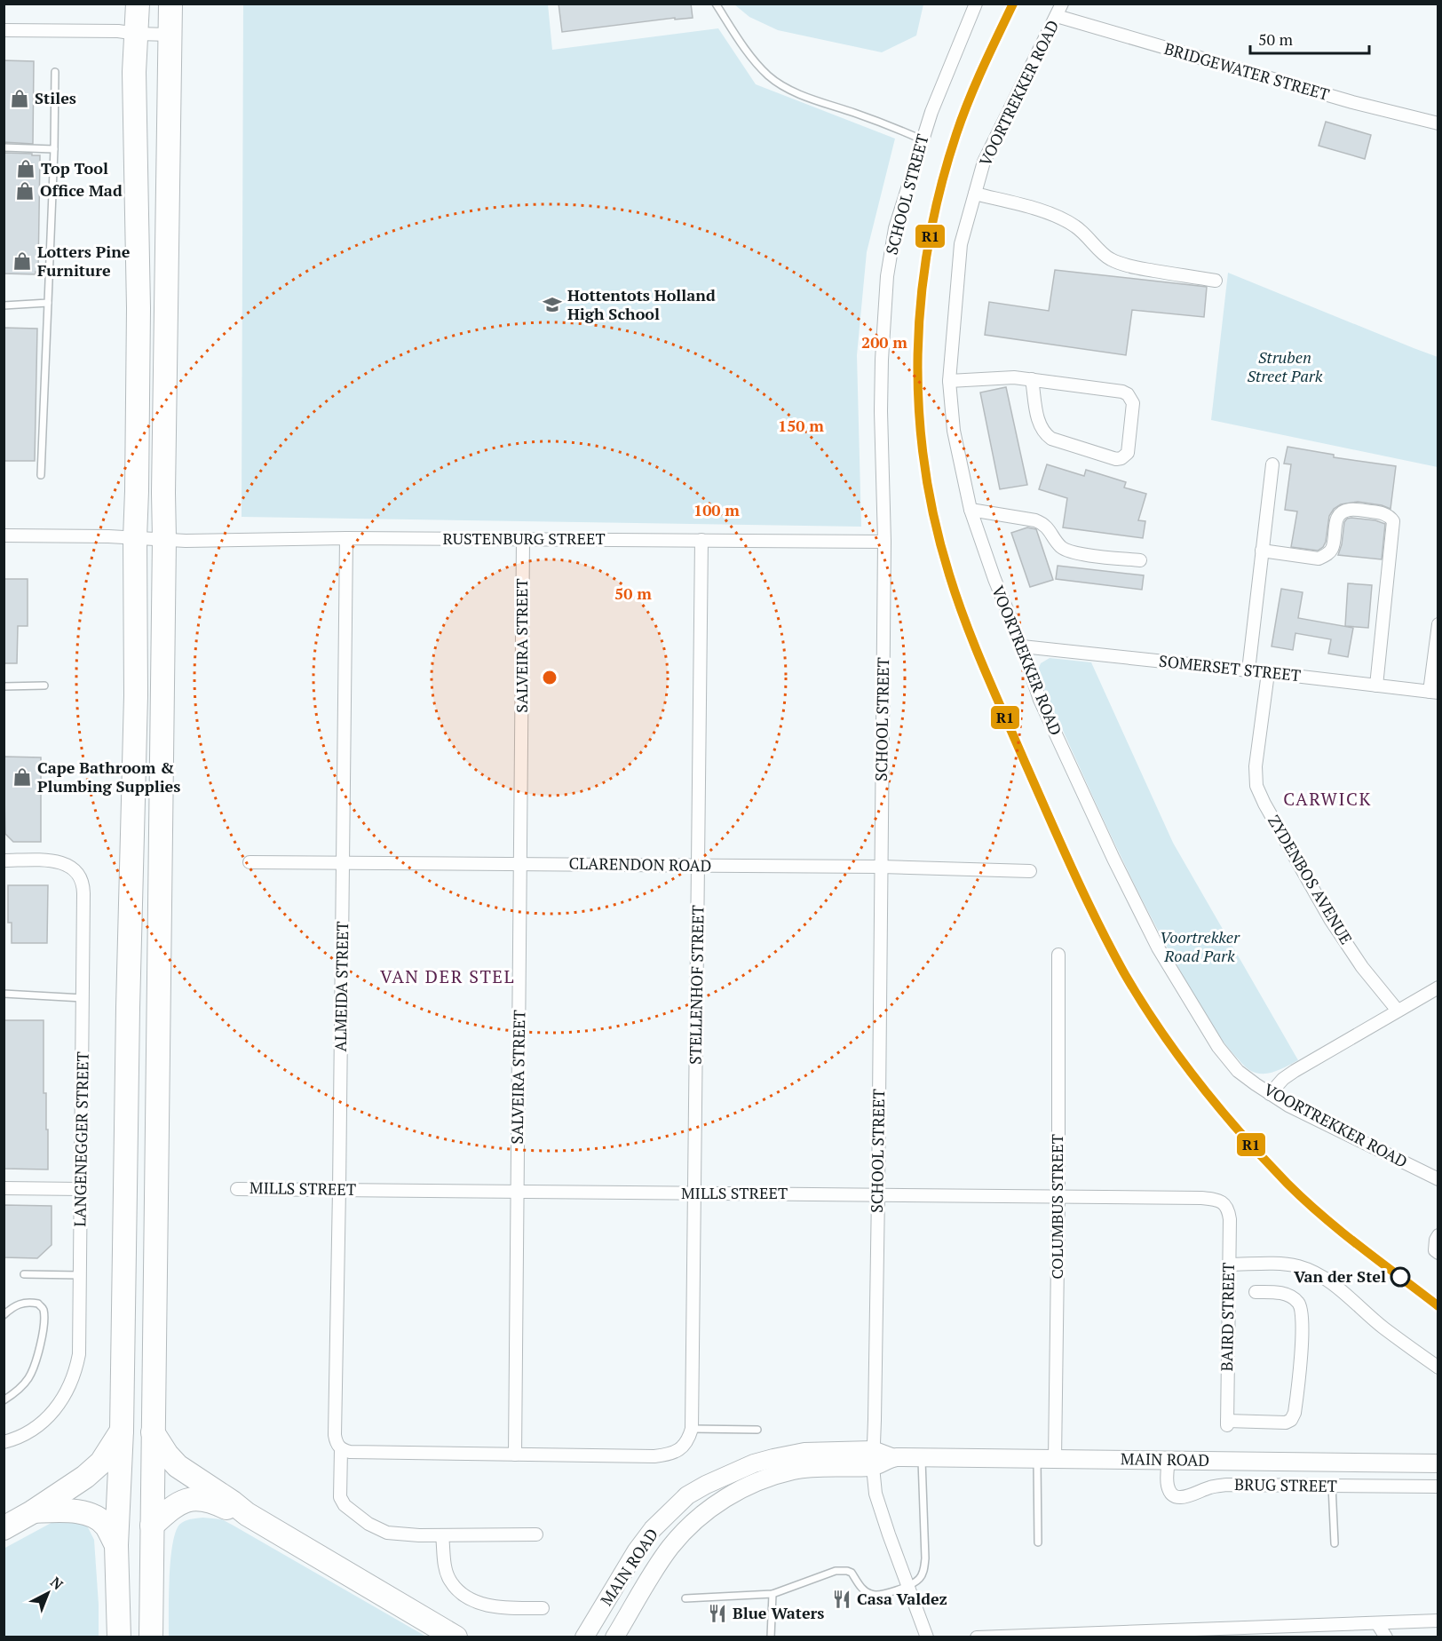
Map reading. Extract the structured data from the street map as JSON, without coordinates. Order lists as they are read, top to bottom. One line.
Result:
{"streets":{"main road":["MAIN ROAD"],"street":["BRIDGEWATER STREET","VOORTREKKER ROAD","SCHOOL STREET","RUSTENBURG STREET","SALVEIRA STREET","SOMERSET STREET","CLARENDON ROAD","ZYDENBOS AVENUE","STELLENHOF STREET","ALMEIDA STREET","LANGENEGGER STREET","MILLS STREET","COLUMBUS STREET","BAIRD STREET","BRUG STREET"]},"crossings":[["BRIDGEWATER STREET","VOORTREKKER ROAD"],["VOORTREKKER ROAD","SOMERSET STREET"],["SCHOOL STREET","RUSTENBURG STREET"],["SCHOOL STREET","CLARENDON ROAD"],["SCHOOL STREET","MILLS STREET"],["SCHOOL STREET","MAIN ROAD"],["RUSTENBURG STREET","SALVEIRA STREET"],["RUSTENBURG STREET","STELLENHOF STREET"],["RUSTENBURG STREET","ALMEIDA STREET"],["SALVEIRA STREET","CLARENDON ROAD"],["SALVEIRA STREET","MILLS STREET"],["SOMERSET STREET","ZYDENBOS AVENUE"],["CLARENDON ROAD","STELLENHOF STREET"],["CLARENDON ROAD","ALMEIDA STREET"],["STELLENHOF STREET","MILLS STREET"],["ALMEIDA STREET","MILLS STREET"],["MILLS STREET","COLUMBUS STREET"],["MILLS STREET","BAIRD STREET"],["COLUMBUS STREET","MAIN ROAD"],["MAIN ROAD","BRUG STREET"]],"districts":["CARWICK","VAN DER STEL"],"parks":["Struben Street Park","Voortrekker Road Park"],"places":{"shop":["Stiles","Top Tool","Office Mad","Lotters Pine Furniture","Cape Bathroom & Plumbing Supplies"],"school or university":["Hottentots Holland High School"],"other":["Van der Stel"],"restaurant":["Casa Valdez","Blue Waters"]},"lines":["transit line R1"],"scale_bar":"50 m","north":"top right","rings":["200 m","150 m","100 m","50 m"]}
